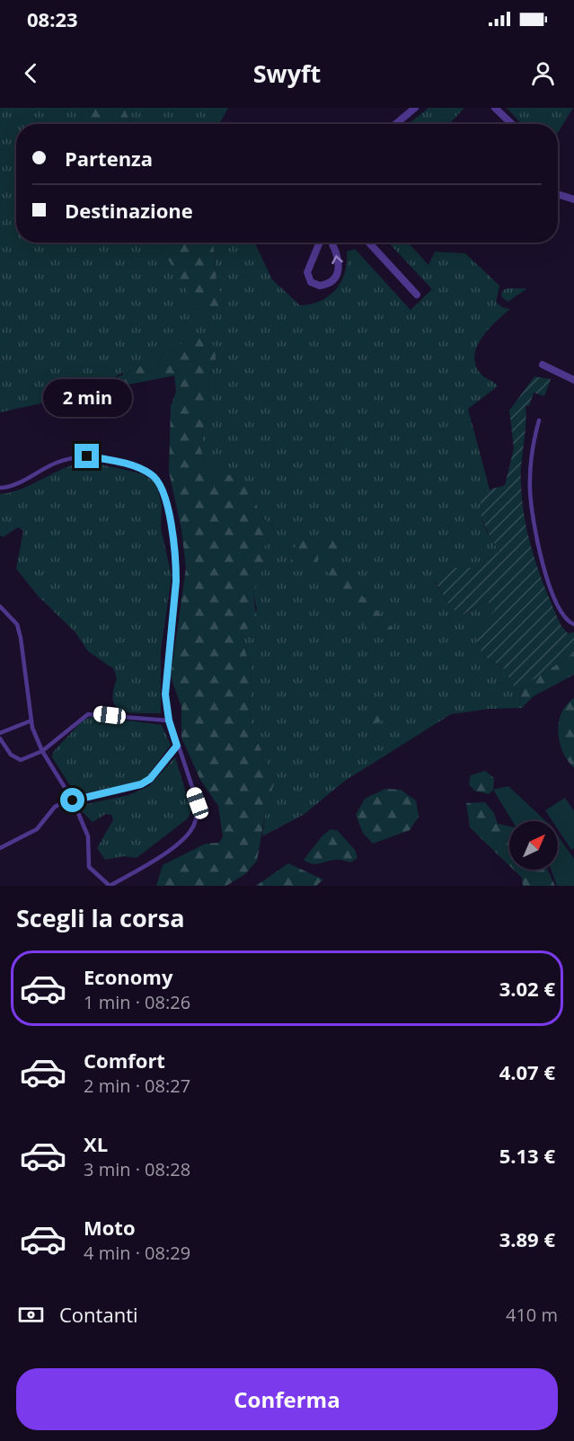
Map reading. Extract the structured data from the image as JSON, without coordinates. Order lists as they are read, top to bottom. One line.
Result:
{"north":"top right","page":{"status":"08:23","header":"Swyft","banner":["Partenza","Destinazione"],"bubble":"2 min","heading":"Scegli la corsa","list":[{"name":"Economy","note":"1 min · 08:26","value":"3.02 €"},{"name":"Comfort","note":"2 min · 08:27","value":"4.07 €"},{"name":"XL","note":"3 min · 08:28","value":"5.13 €"},{"name":"Moto","note":"4 min · 08:29","value":"3.89 €"}],"pay":["Contanti","410 m"],"buttons":"Conferma"}}
